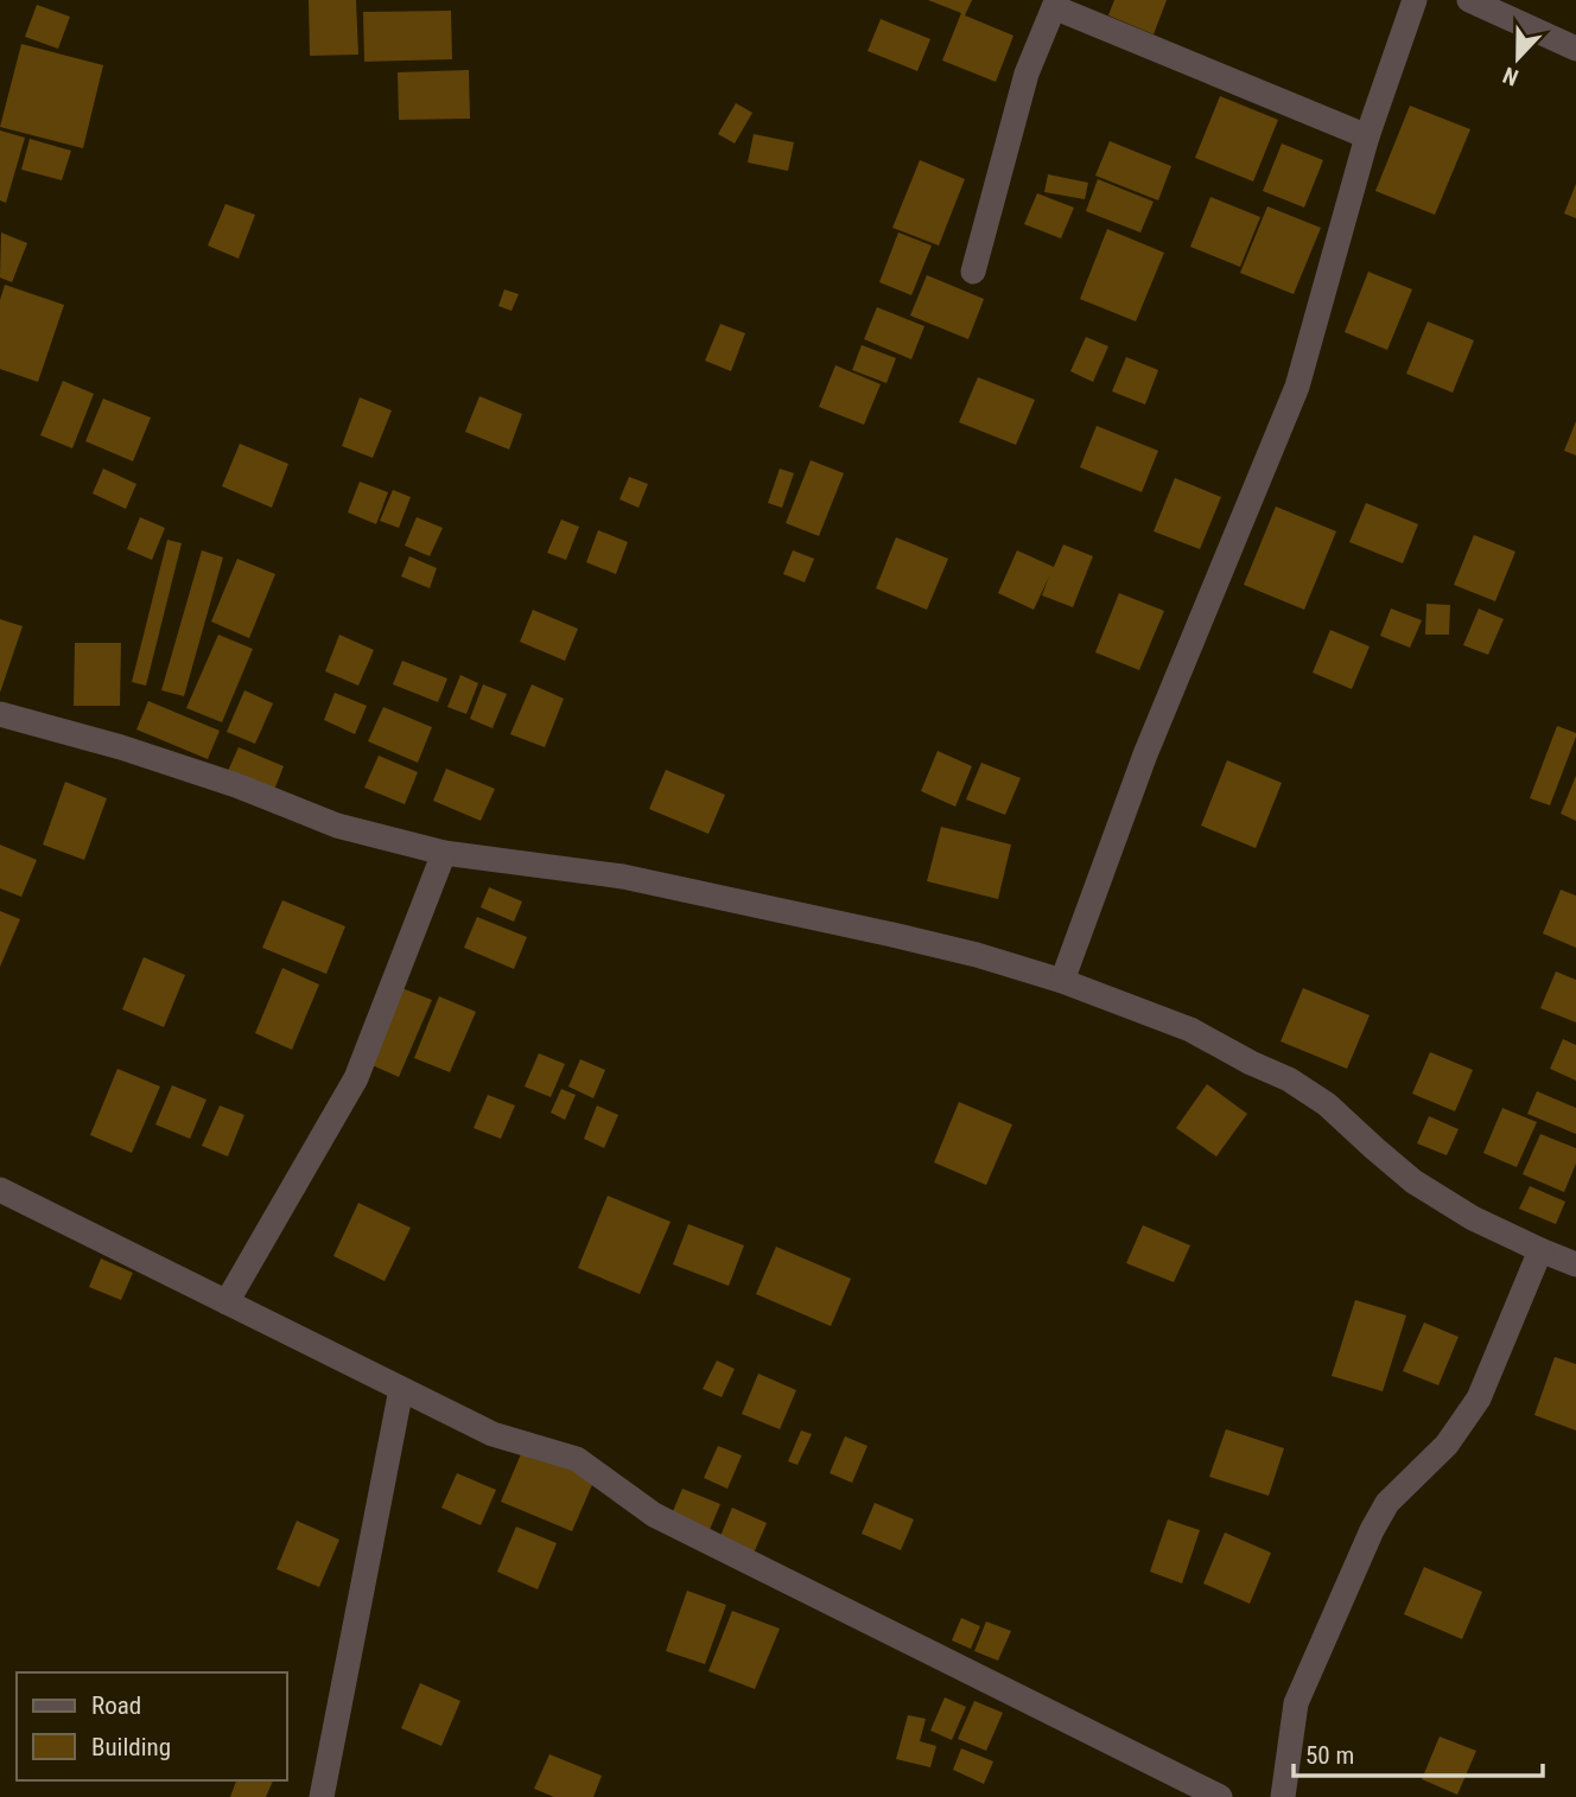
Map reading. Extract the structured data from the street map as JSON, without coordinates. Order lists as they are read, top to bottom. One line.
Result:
{"legend":["Road","Building"],"scale_bar":"50 m","north":"bottom"}
